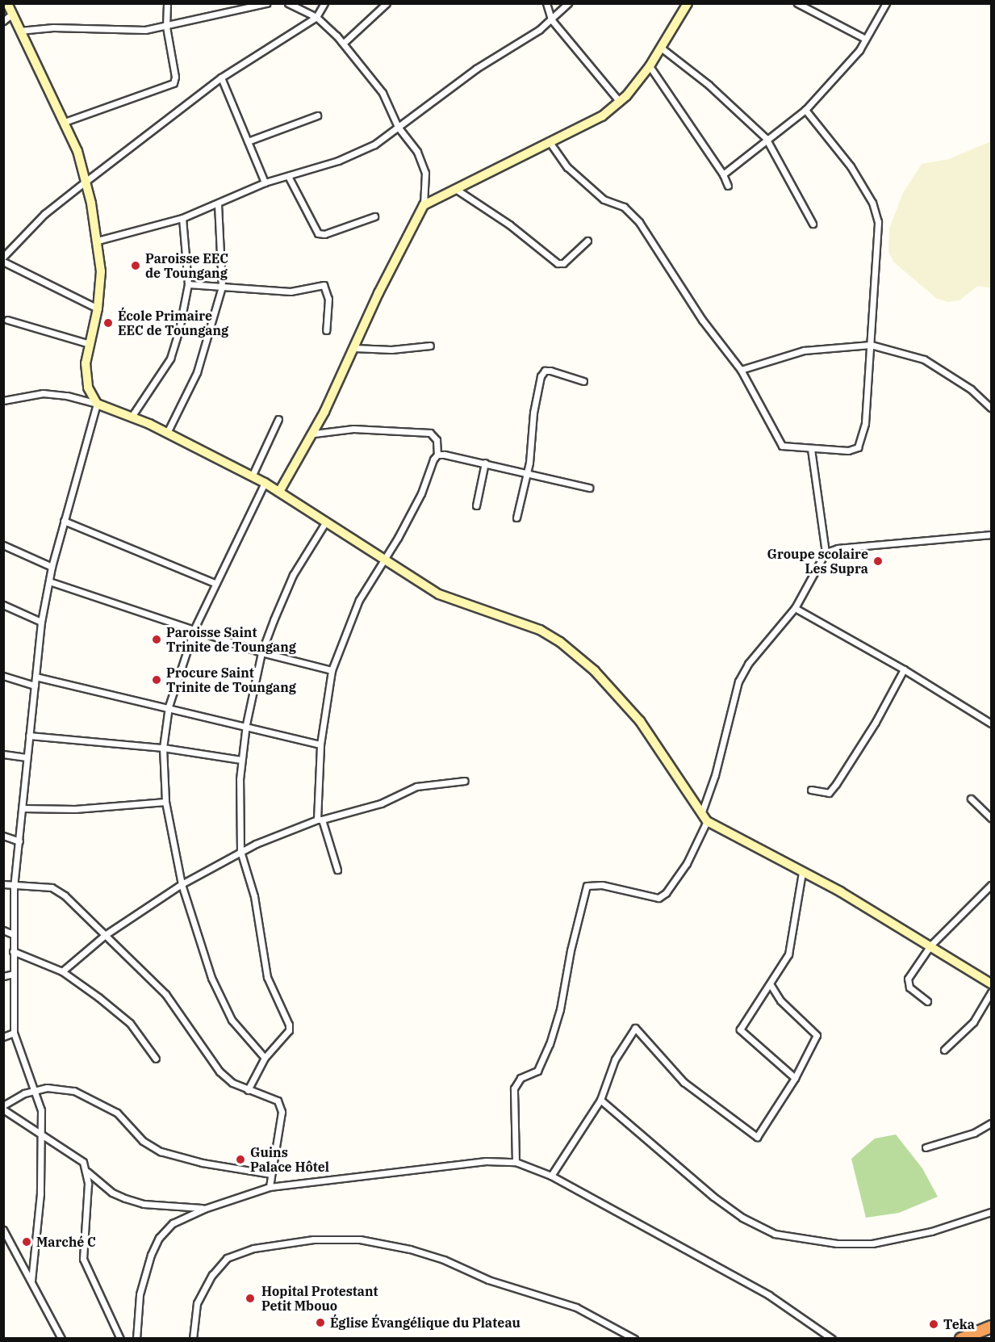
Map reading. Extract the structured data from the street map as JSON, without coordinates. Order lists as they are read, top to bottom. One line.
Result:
{"places":["Paroisse EEC de Toungang","École Primaire EEC de Toungang","Groupe scolaire Les Supra","Paroisse Saint Trinite de Toungang","Procure Saint Trinite de Toungang","Guins Palace Hôtel","Marché C","Hopital Protestant Petit Mbouo","Église Évangélique du Plateau","Teka"]}
